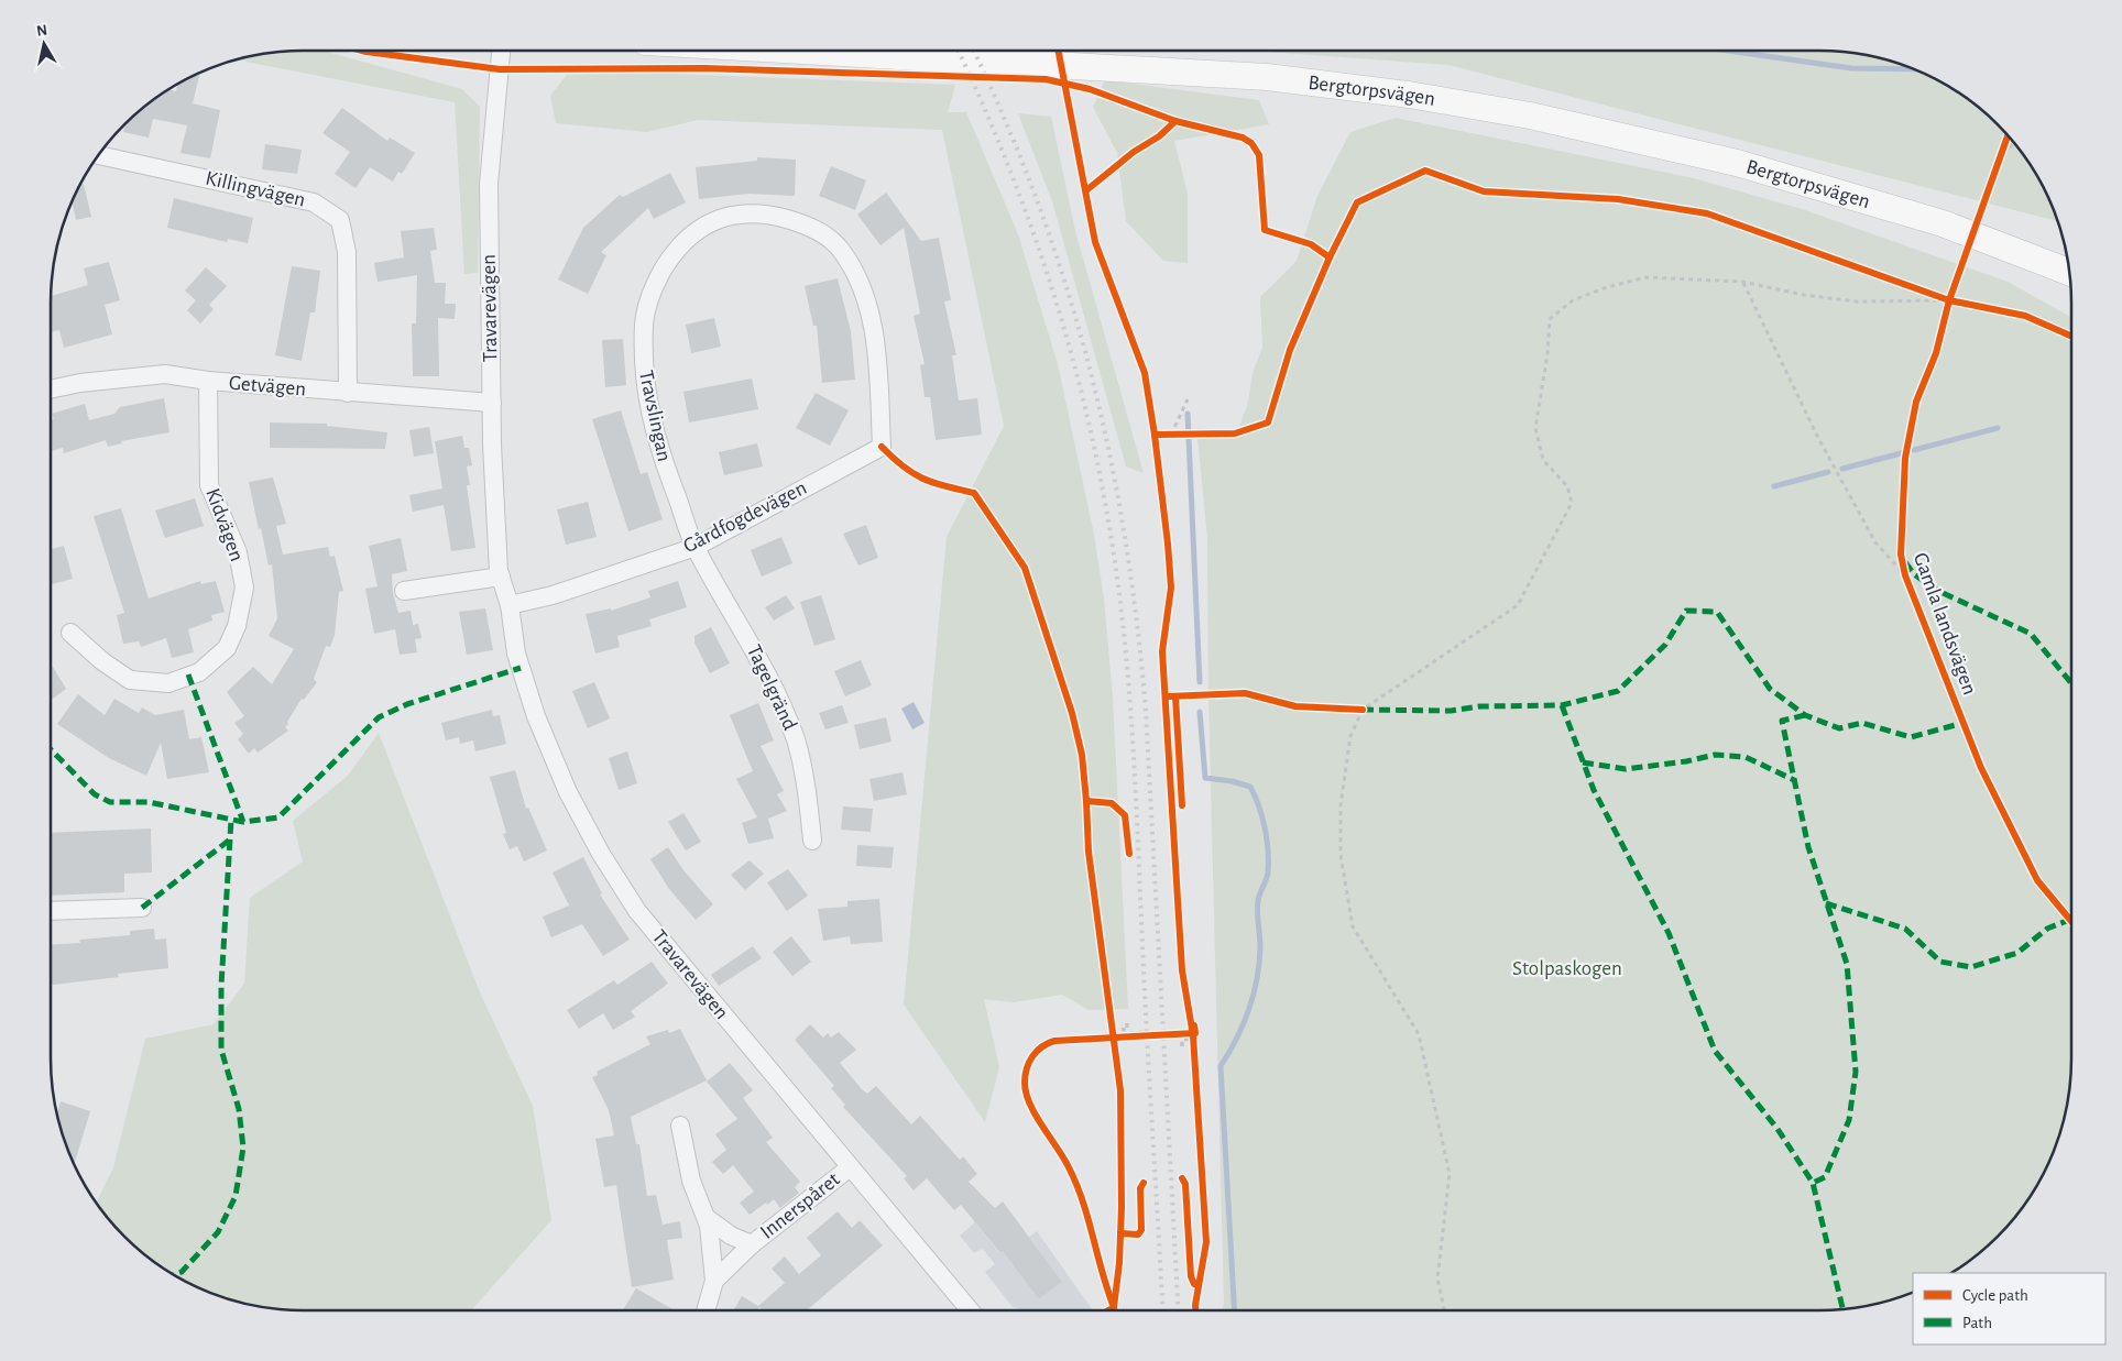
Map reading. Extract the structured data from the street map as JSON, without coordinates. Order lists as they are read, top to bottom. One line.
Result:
{"streets":{"main road":["Bergtorpsvägen"],"street":["Killingvägen","Travarevägen","Getvägen","Travslingan","Gårdfogdevägen","Kidvägen","Tagelgränd","Innerspåret"],"cycle path":["Gamla landsvägen"]},"crossings":[["Killingvägen","Getvägen"],["Travarevägen","Getvägen"],["Travarevägen","Gårdfogdevägen"],["Travarevägen","Innerspåret"],["Getvägen","Kidvägen"],["Travslingan","Gårdfogdevägen"],["Travslingan","Tagelgränd"],["Gårdfogdevägen","Tagelgränd"]],"parks":["Stolpaskogen"],"legend":["Cycle path","Path"],"north":"top"}
